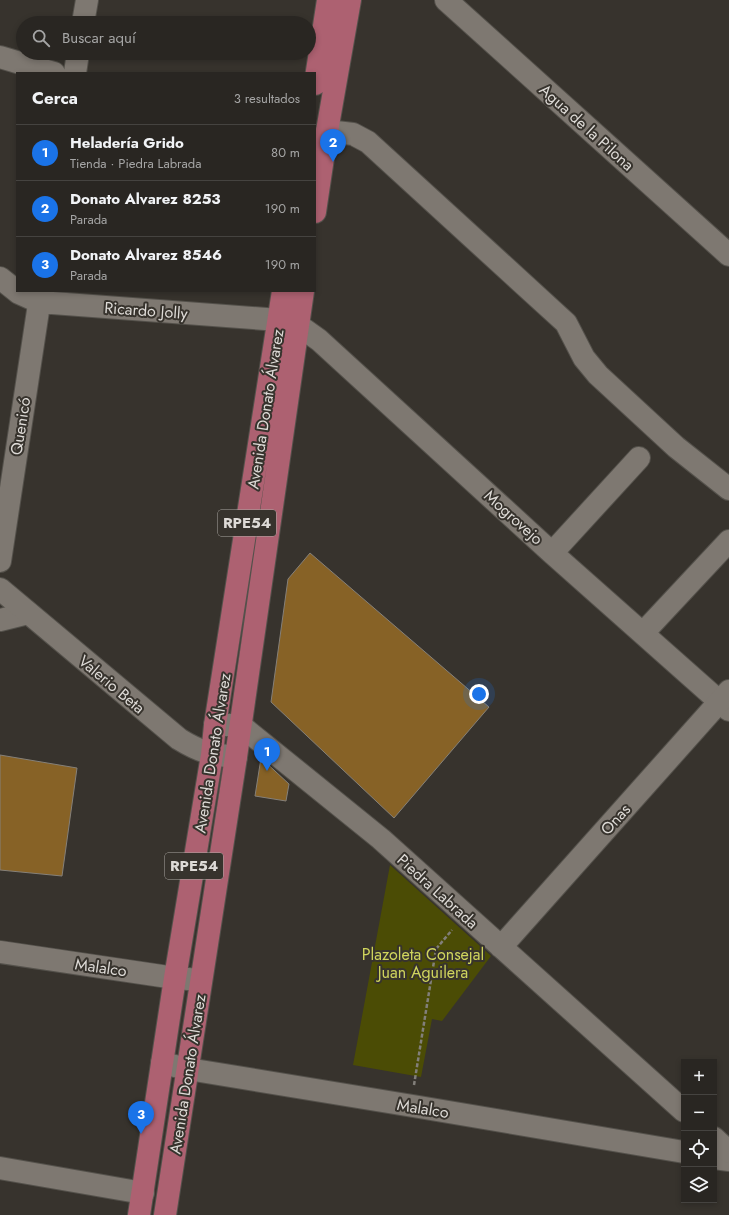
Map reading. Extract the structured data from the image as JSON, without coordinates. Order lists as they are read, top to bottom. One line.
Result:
{"streets":{"main road":["Avenida Donato Álvarez","RPE54"],"street":["Agua de la Pilona","Ricardo Jolly","Quenicó","Mogrovejo","Valerio Beta","Onas","Piedra Labrada","Malalco"]},"crossings":[["Ricardo Jolly","Avenida Donato Álvarez"],["Ricardo Jolly","Quenicó"],["Ricardo Jolly","Mogrovejo"],["Avenida Donato Álvarez","Mogrovejo"],["Avenida Donato Álvarez","Valerio Beta"],["Avenida Donato Álvarez","Piedra Labrada"],["Avenida Donato Álvarez","Malalco"],["Mogrovejo","Onas"],["Onas","Piedra Labrada"]],"parks":["Plazoleta Consejal Juan Aguilera"],"page":{"search":"Buscar aquí","heading":["Cerca","3 resultados"],"list":[{"mark":"1","name":"Heladería Grido","note":"Tienda · Piedra Labrada","value":"80 m"},{"mark":"2","name":"Donato Alvarez 8253","note":"Parada","value":"190 m"},{"mark":"3","name":"Donato Alvarez 8546","note":"Parada","value":"190 m"}],"pins":["2","1","3"],"map_buttons":["+","−"]}}
